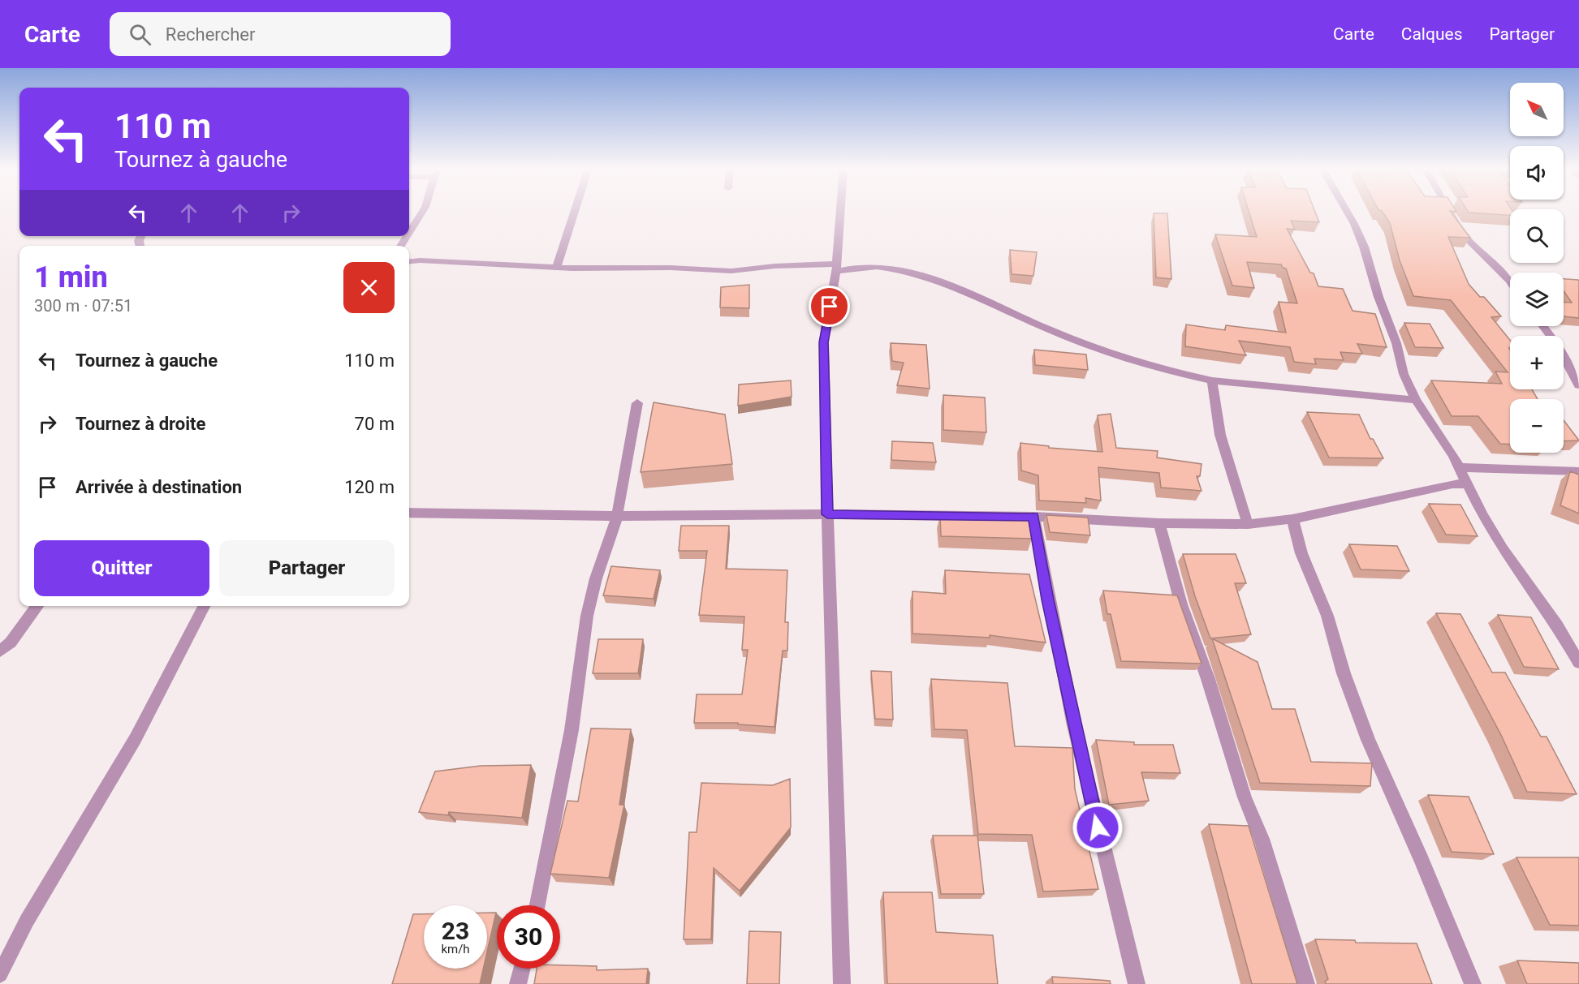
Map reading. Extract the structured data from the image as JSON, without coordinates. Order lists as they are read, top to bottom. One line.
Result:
{"north":"top left","page":{"header":"Carte","search":"Rechercher","nav":["Carte","Calques","Partager"],"map_buttons":["+","−"],"turn":["110 m","Tournez à gauche"],"heading":["1 min","300 m · 07:51"],"list":[{"name":"Tournez à gauche","value":"110 m"},{"name":"Tournez à droite","value":"70 m"},{"name":"Arrivée à destination","value":"120 m"}],"buttons":["Quitter","Partager"],"speed":"23 km/h","limit":"30"}}
